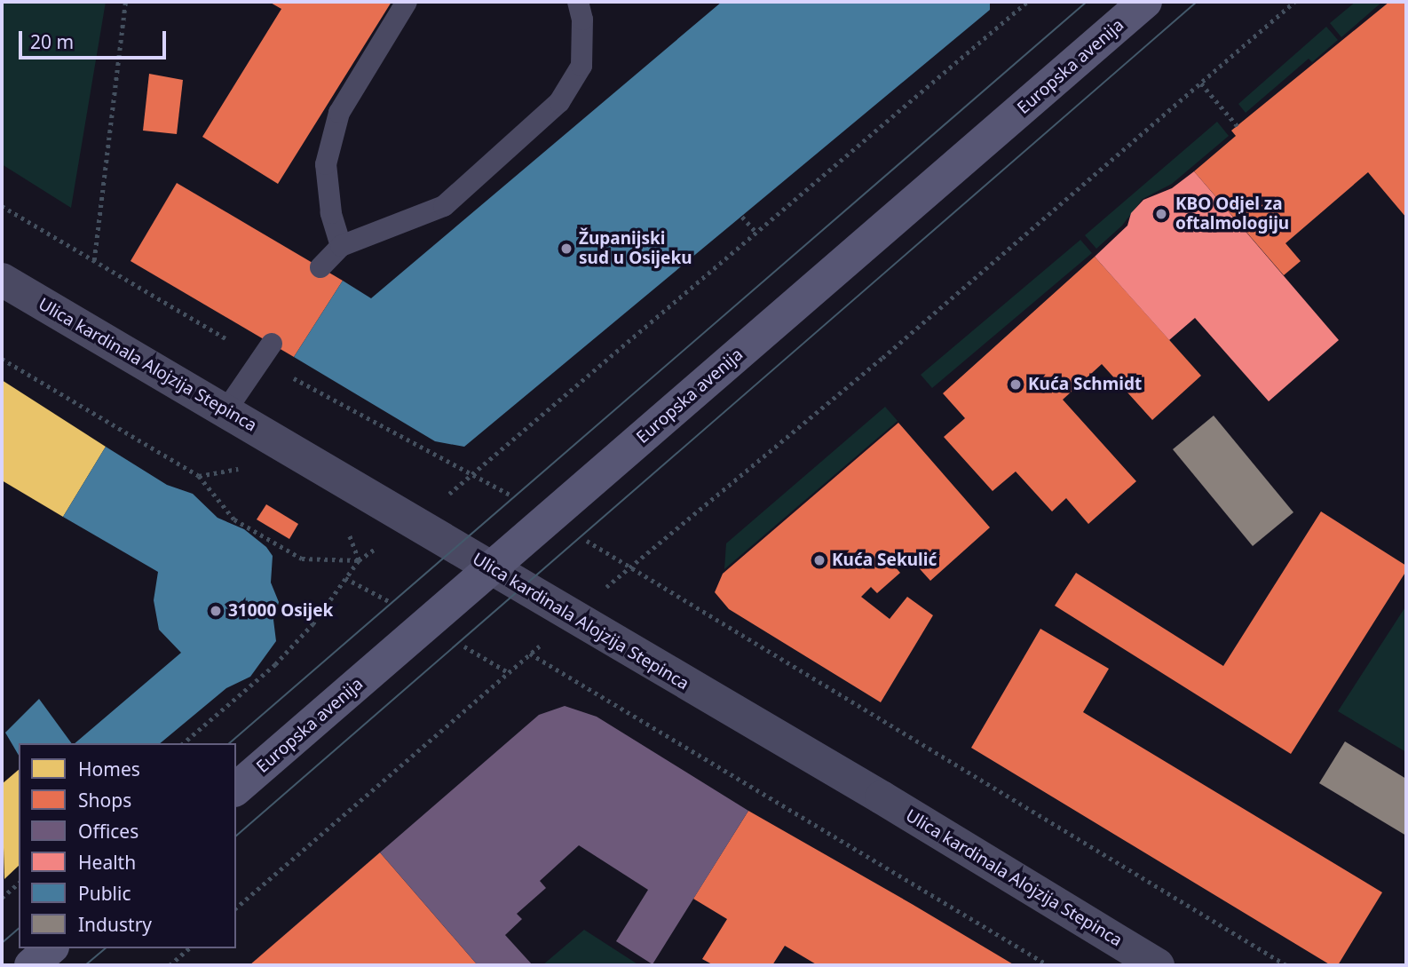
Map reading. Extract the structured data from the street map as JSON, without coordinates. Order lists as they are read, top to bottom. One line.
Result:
{"streets":{"street":["Europska avenija","Ulica kardinala Alojzija Stepinca"]},"crossings":[["Europska avenija","Ulica kardinala Alojzija Stepinca"]],"places":["KBO Odjel za oftalmologiju","Županijski sud u Osijeku","Kuća Schmidt","Kuća Sekulić","31000 Osijek"],"legend":["Homes","Shops","Offices","Health","Public","Industry"],"scale_bar":"20 m"}
